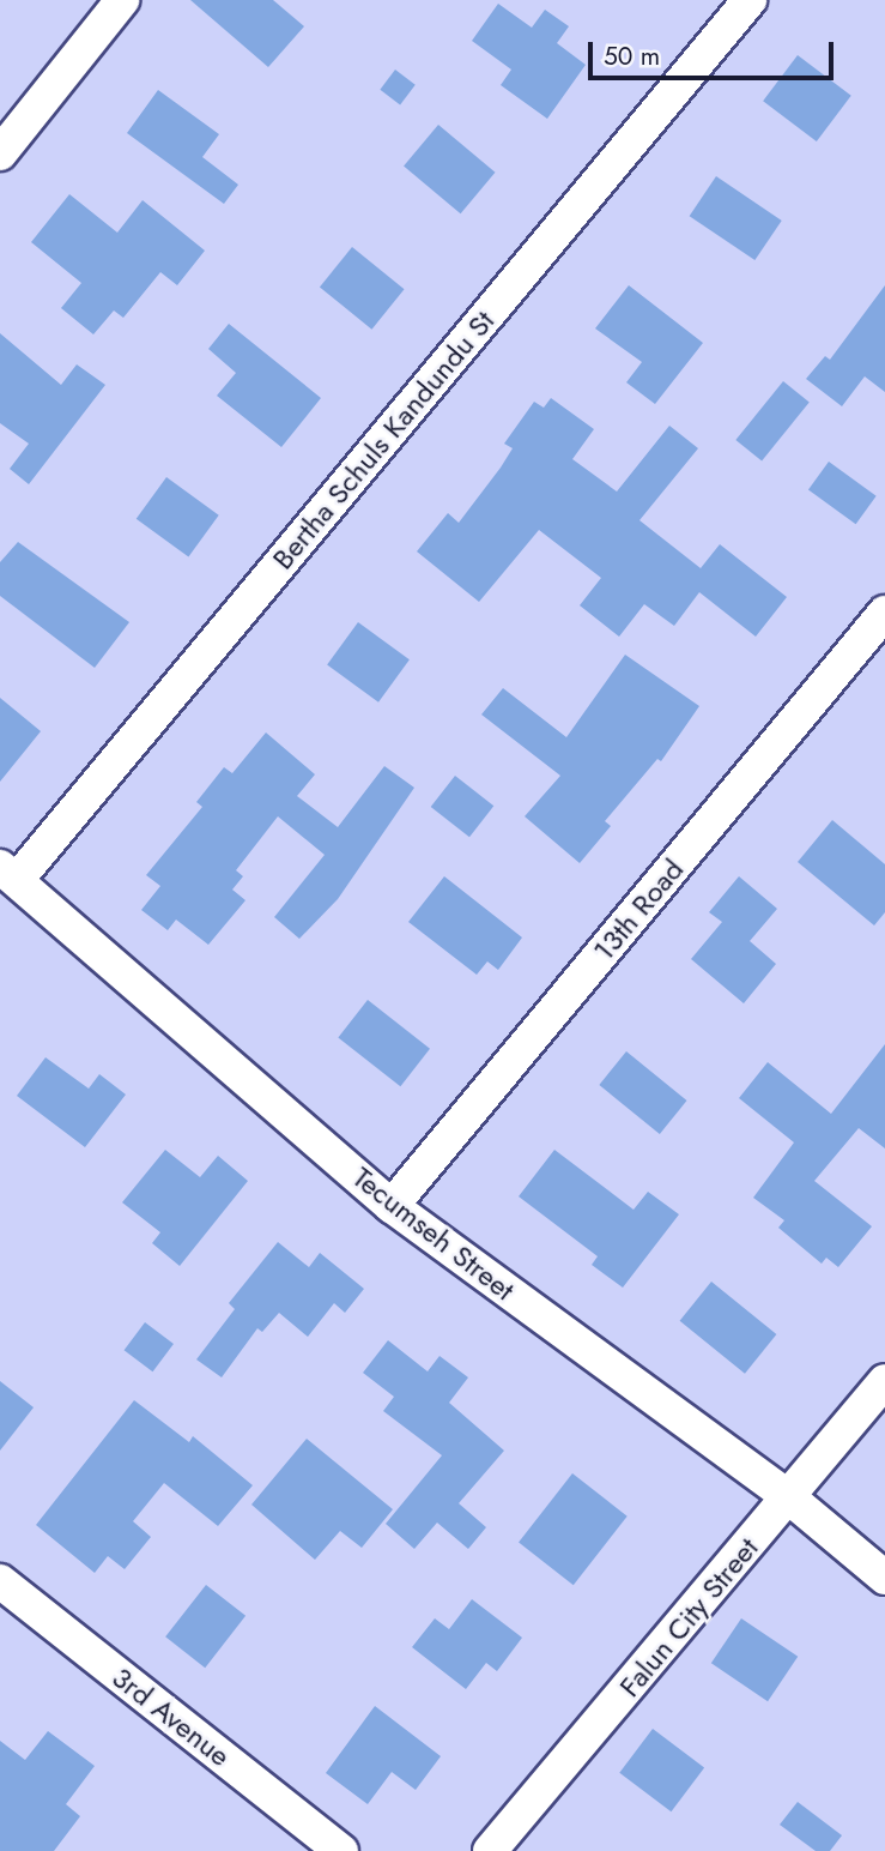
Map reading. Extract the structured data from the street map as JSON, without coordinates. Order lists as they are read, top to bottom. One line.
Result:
{"streets":{"street":["Bertha Schuls Kandundu St","13th Road","Tecumseh Street","Falun City Street","3rd Avenue"]},"crossings":[["Bertha Schuls Kandundu St","Tecumseh Street"],["13th Road","Tecumseh Street"],["Tecumseh Street","Falun City Street"]],"scale_bar":"50 m"}
